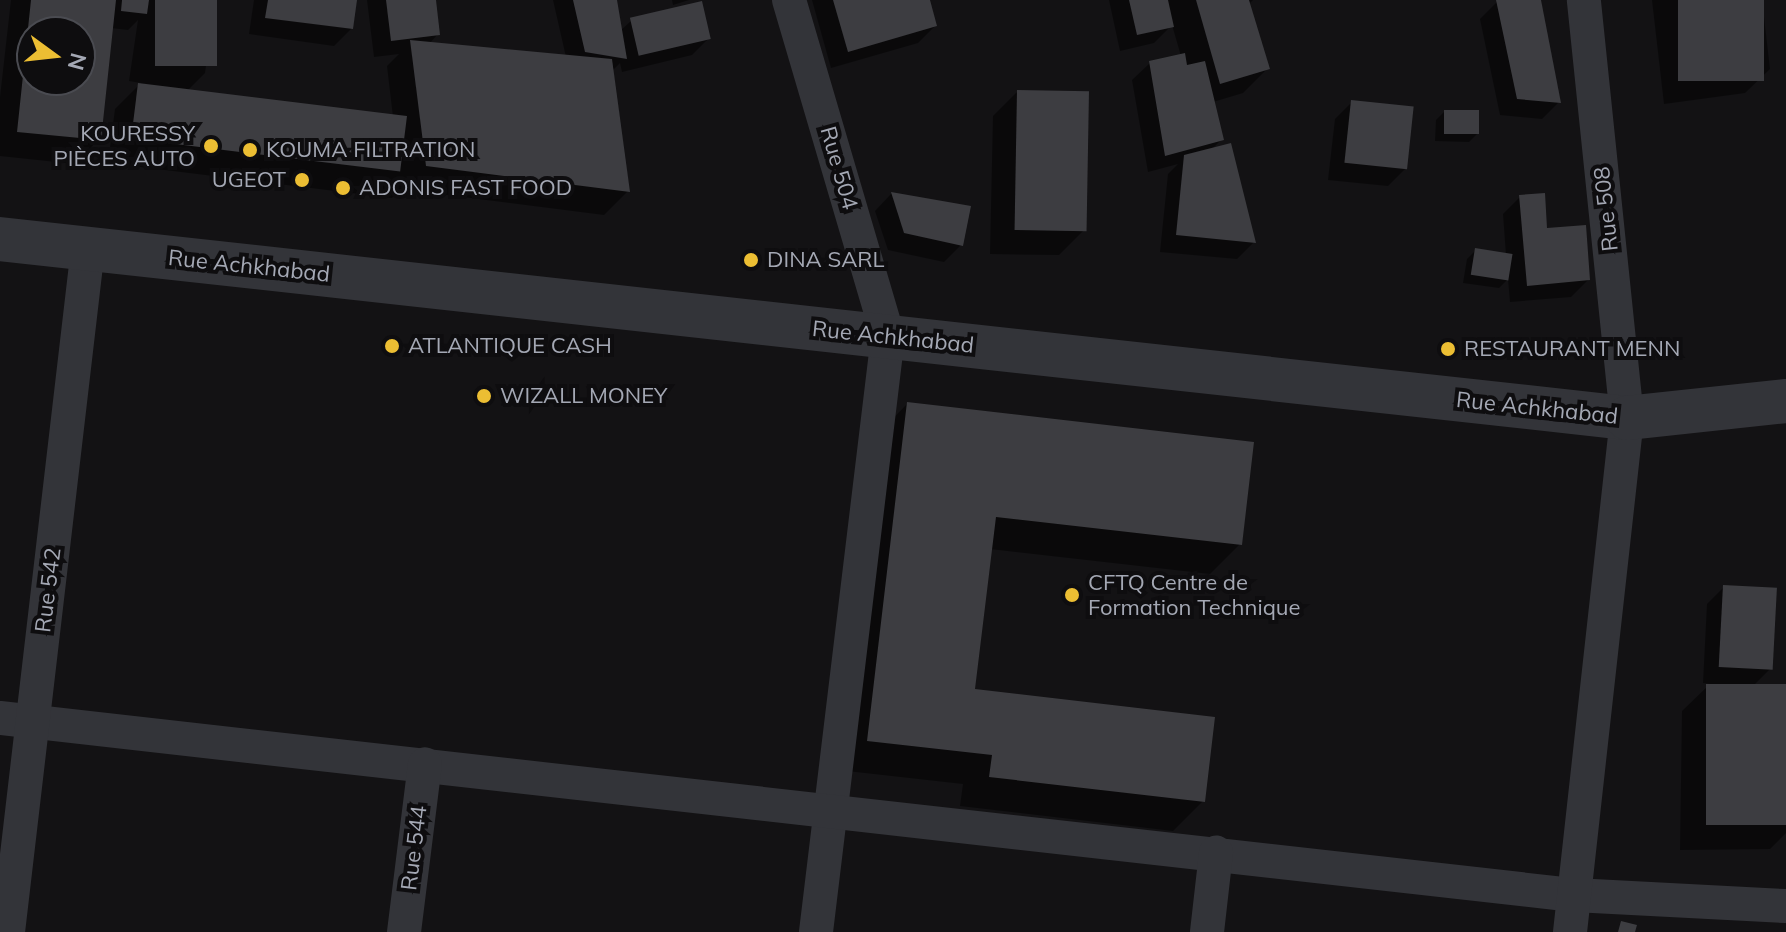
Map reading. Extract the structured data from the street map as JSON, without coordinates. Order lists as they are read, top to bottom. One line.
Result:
{"streets":{"street":["Rue 504","Rue 508","Rue Achkhabad","Rue 542","Rue 544"]},"crossings":[["Rue 504","Rue Achkhabad"],["Rue 508","Rue Achkhabad"],["Rue Achkhabad","Rue 542"]],"places":["KOURESSY PIÈCES AUTO","KOUMA FILTRATION","UGEOT","ADONIS FAST FOOD","DINA SARL","ATLANTIQUE CASH","RESTAURANT MENN","WIZALL MONEY","CFTQ Centre de Formation Technique"],"north":"right"}
